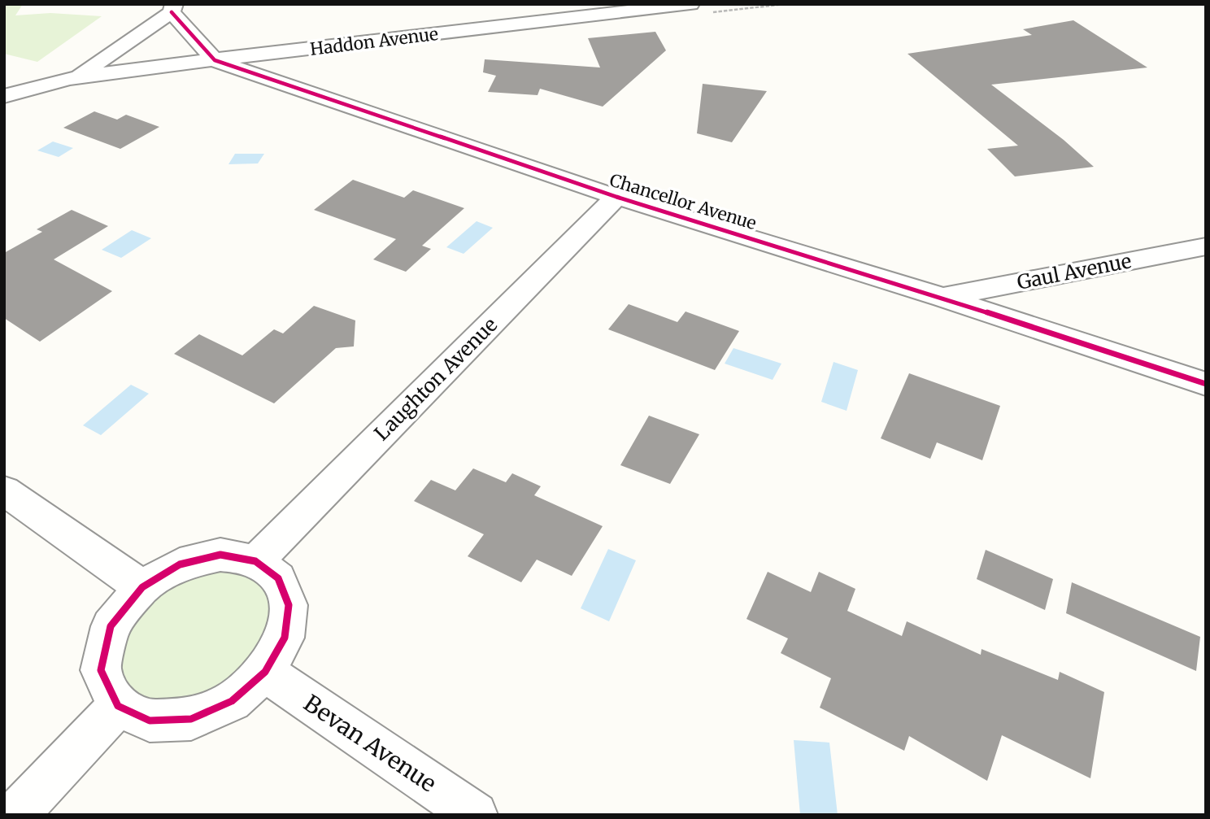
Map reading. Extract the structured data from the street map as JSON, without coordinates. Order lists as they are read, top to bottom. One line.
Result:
{"streets":{"street":["Haddon Avenue","Chancellor Avenue","Gaul Avenue","Laughton Avenue","Bevan Avenue"]},"crossings":[["Haddon Avenue","Chancellor Avenue"],["Chancellor Avenue","Gaul Avenue"],["Chancellor Avenue","Laughton Avenue"],["Laughton Avenue","Bevan Avenue"]]}
